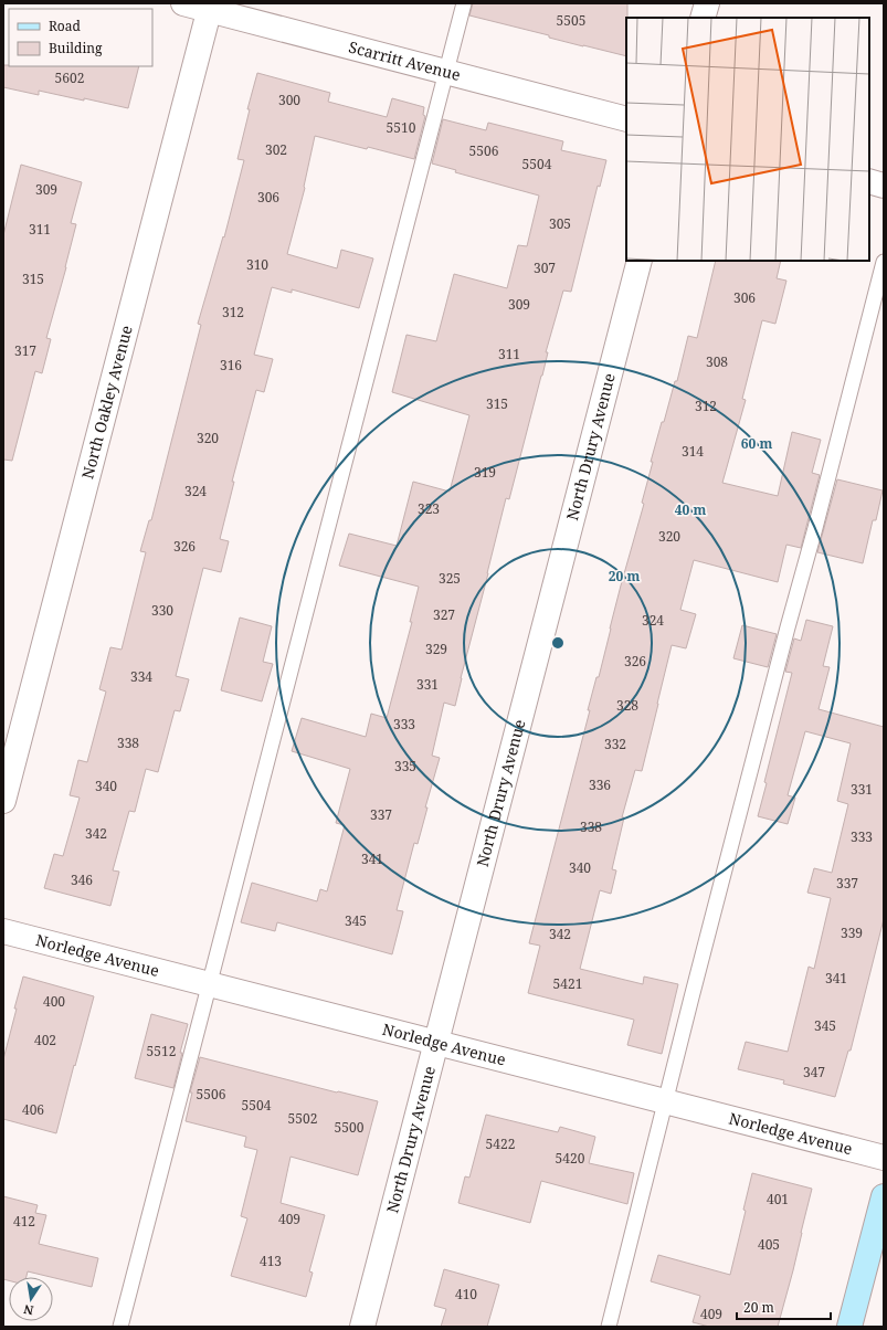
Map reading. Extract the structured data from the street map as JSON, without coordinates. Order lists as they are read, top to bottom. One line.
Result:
{"streets":{"street":["Scarritt Avenue","North Oakley Avenue","North Drury Avenue","Norledge Avenue"]},"crossings":[["Scarritt Avenue","North Oakley Avenue"],["North Drury Avenue","Norledge Avenue"]],"house_numbers":["5505","5602","300","5510","302","5506","5504","309","306","305","311","310","307","315","306","309","312","317","311","308","316","315","312","320","314","319","324","323","320","326","325","330","327","324","329","326","334","331","328","333","338","332","335","336","340","331","337","338","342","333","341","340","346","337","345","339","342","341","5421","400","345","402","5512","347","5506","5504","406","5502","5500","5422","5420","401","409","412","405","413","410","409"],"legend":["Road","Building"],"scale_bar":"20 m","north":"bottom","rings":["60 m","40 m","20 m"]}
